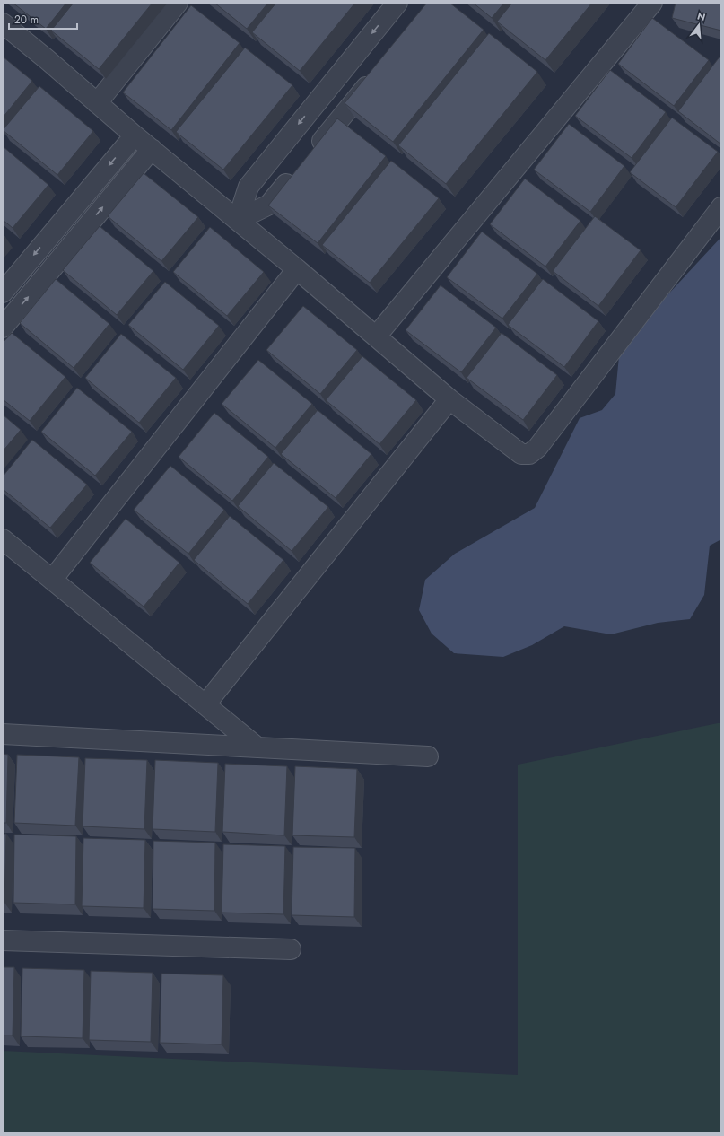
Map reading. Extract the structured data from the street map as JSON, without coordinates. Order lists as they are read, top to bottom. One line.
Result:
{"scale_bar":"20 m","north":"top"}
